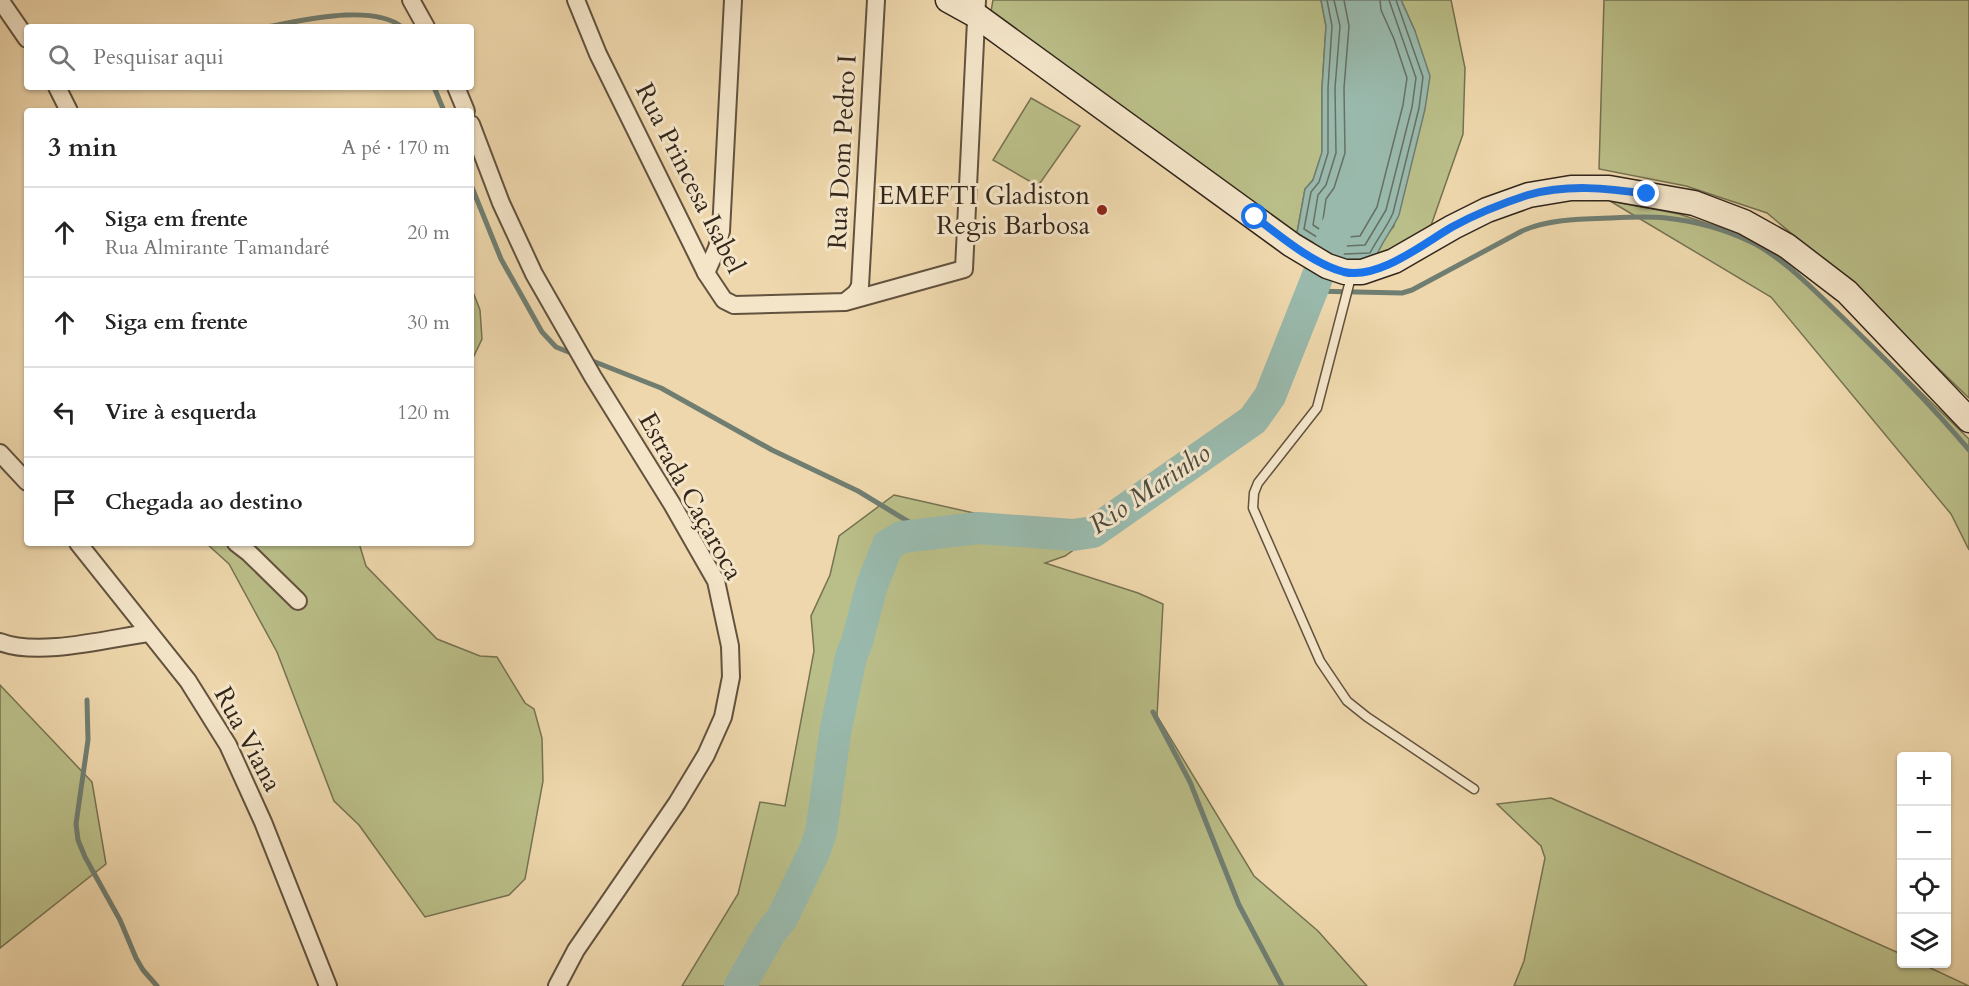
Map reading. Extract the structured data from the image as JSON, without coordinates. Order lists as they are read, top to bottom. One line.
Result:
{"streets":{"street":["Rua Dom Pedro I","Rua Princesa Isabel","Estrada Caçaroca","Rua Viana"]},"crossings":[["Rua Dom Pedro I","Rua Princesa Isabel"]],"water":["Rio Marinho"],"places":["EMEFTI Gladiston Regis Barbosa"],"page":{"search":"Pesquisar aqui","heading":["3 min","A pé · 170 m"],"list":[["Siga em frente","Rua Almirante Tamandaré","20 m"],["Siga em frente","30 m"],["Vire à esquerda","120 m"],"Chegada ao destino"],"map_buttons":["+","−"]}}
